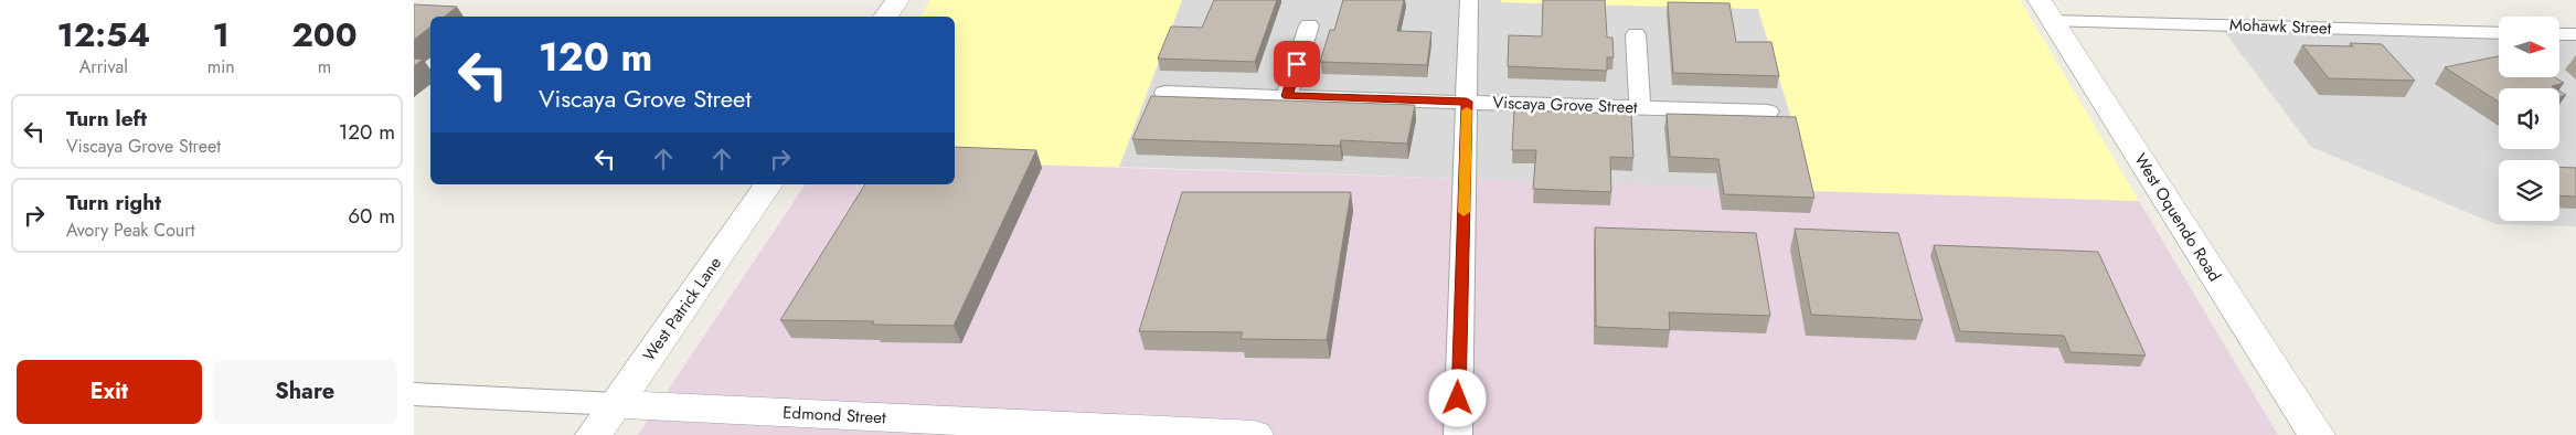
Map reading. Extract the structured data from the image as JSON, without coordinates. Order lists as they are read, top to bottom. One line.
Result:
{"streets":{"street":["Mohawk Street","Viscaya Grove Street","West Oquendo Road","West Patrick Lane","Edmond Street"]},"crossings":[["Mohawk Street","West Oquendo Road"],["West Patrick Lane","Edmond Street"]],"north":"right","page":{"eta":["12:54","Arrival","1","min","200","m"],"turn":["120 m","Viscaya Grove Street"],"list":[{"name":"Turn left","note":"Viscaya Grove Street","value":"120 m"},{"name":"Turn right","note":"Avory Peak Court","value":"60 m"}],"buttons":["Exit","Share"]}}
